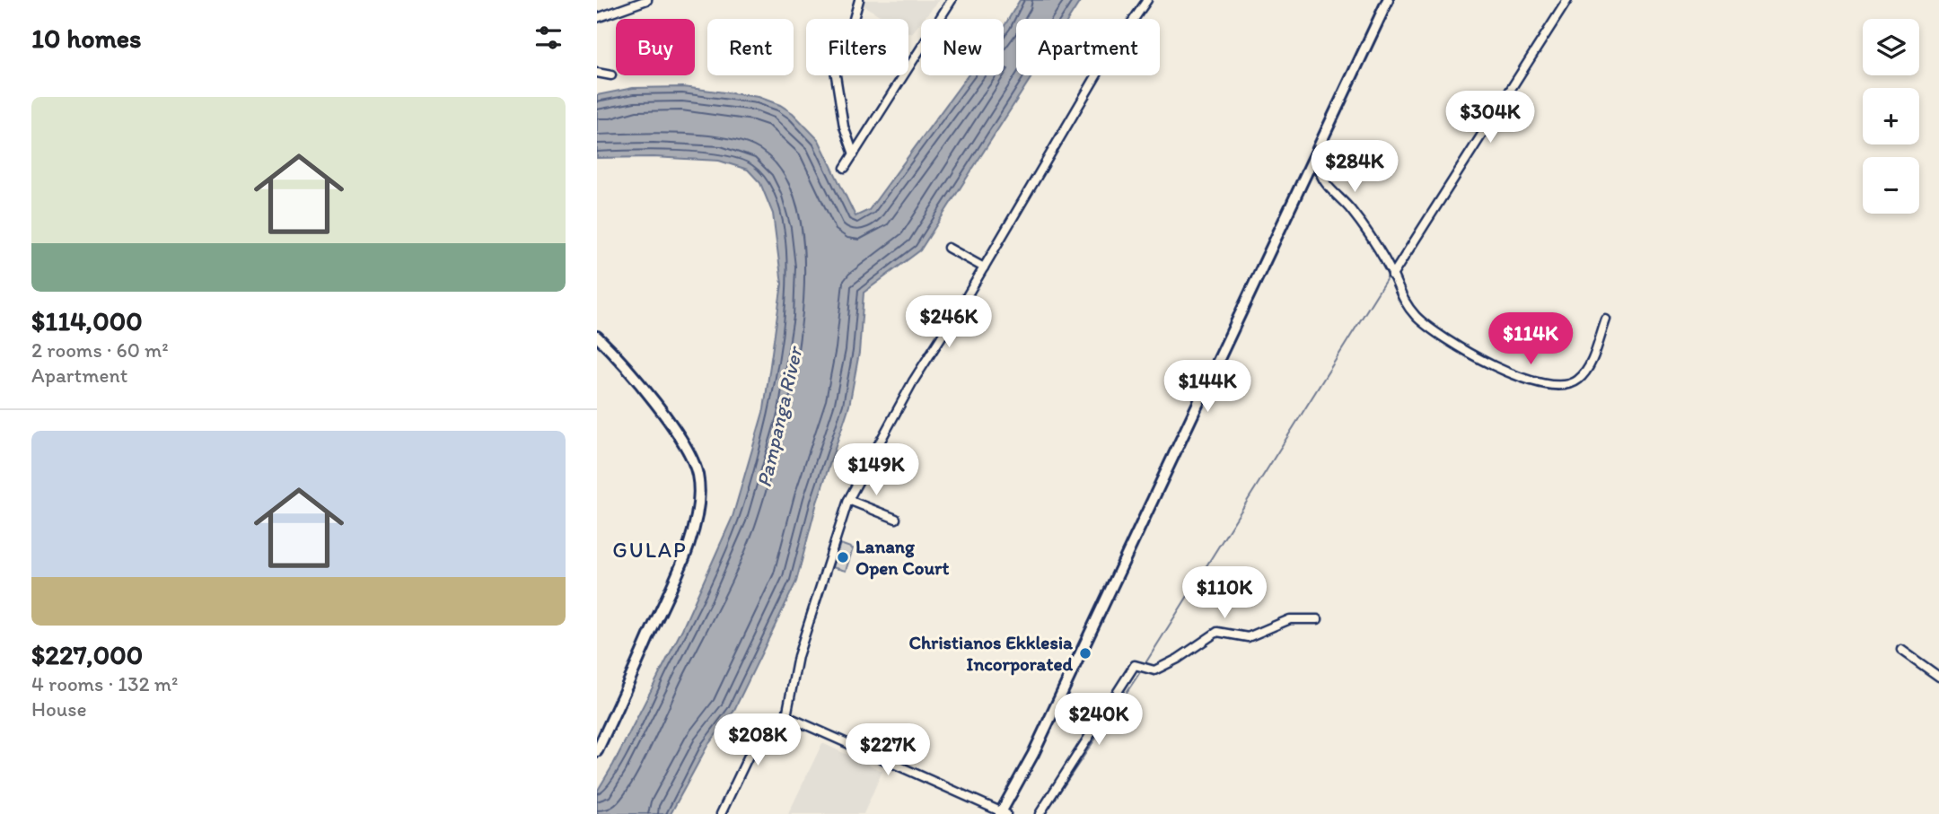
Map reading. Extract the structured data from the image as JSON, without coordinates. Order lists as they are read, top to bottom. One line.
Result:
{"districts":["GULAP"],"water":["Pampanga River"],"places":["Lanang Open Court","Christianos Ekklesia Incorporated"],"page":{"heading":"10 homes","map_buttons":["+","−"],"chip":["Buy","Rent","Filters","New","Apartment"],"list":[{"name":"$114,000","note":"2 rooms · 60 m² · Apartment"},{"name":"$227,000","note":"4 rooms · 132 m² · House"}],"price":["$304K","$284K","$246K","$114K","$144K","$149K","$110K","$240K","$208K","$227K"]}}
